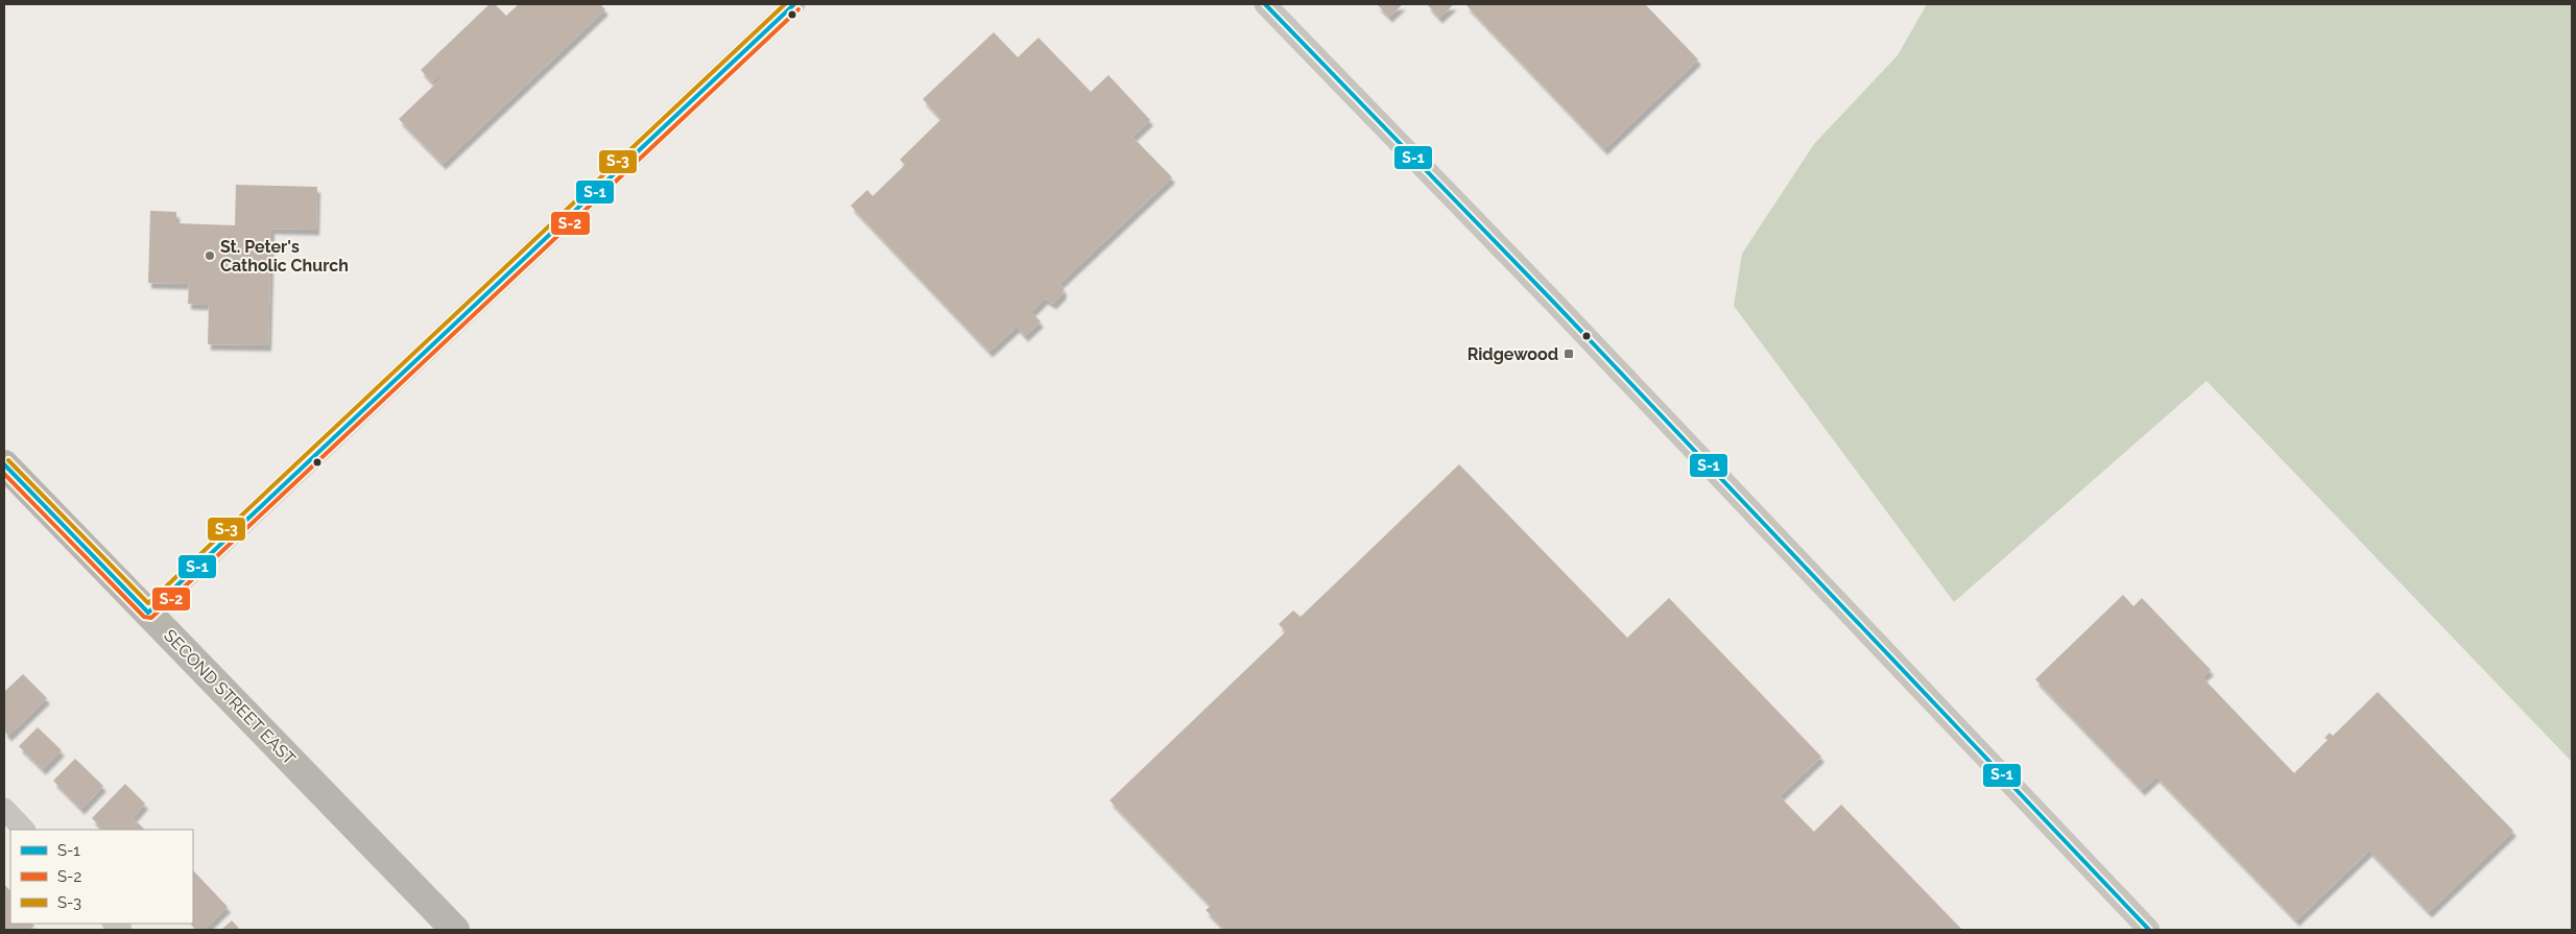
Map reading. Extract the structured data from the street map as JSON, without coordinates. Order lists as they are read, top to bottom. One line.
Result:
{"streets":{"main road":["SECOND STREET EAST"]},"places":{"other":["St. Peter's Catholic Church"],"transit":["Ridgewood"]},"lines":["transit line S-1","transit line S-3","transit line S-2"],"legend":["S-1","S-2","S-3"]}
